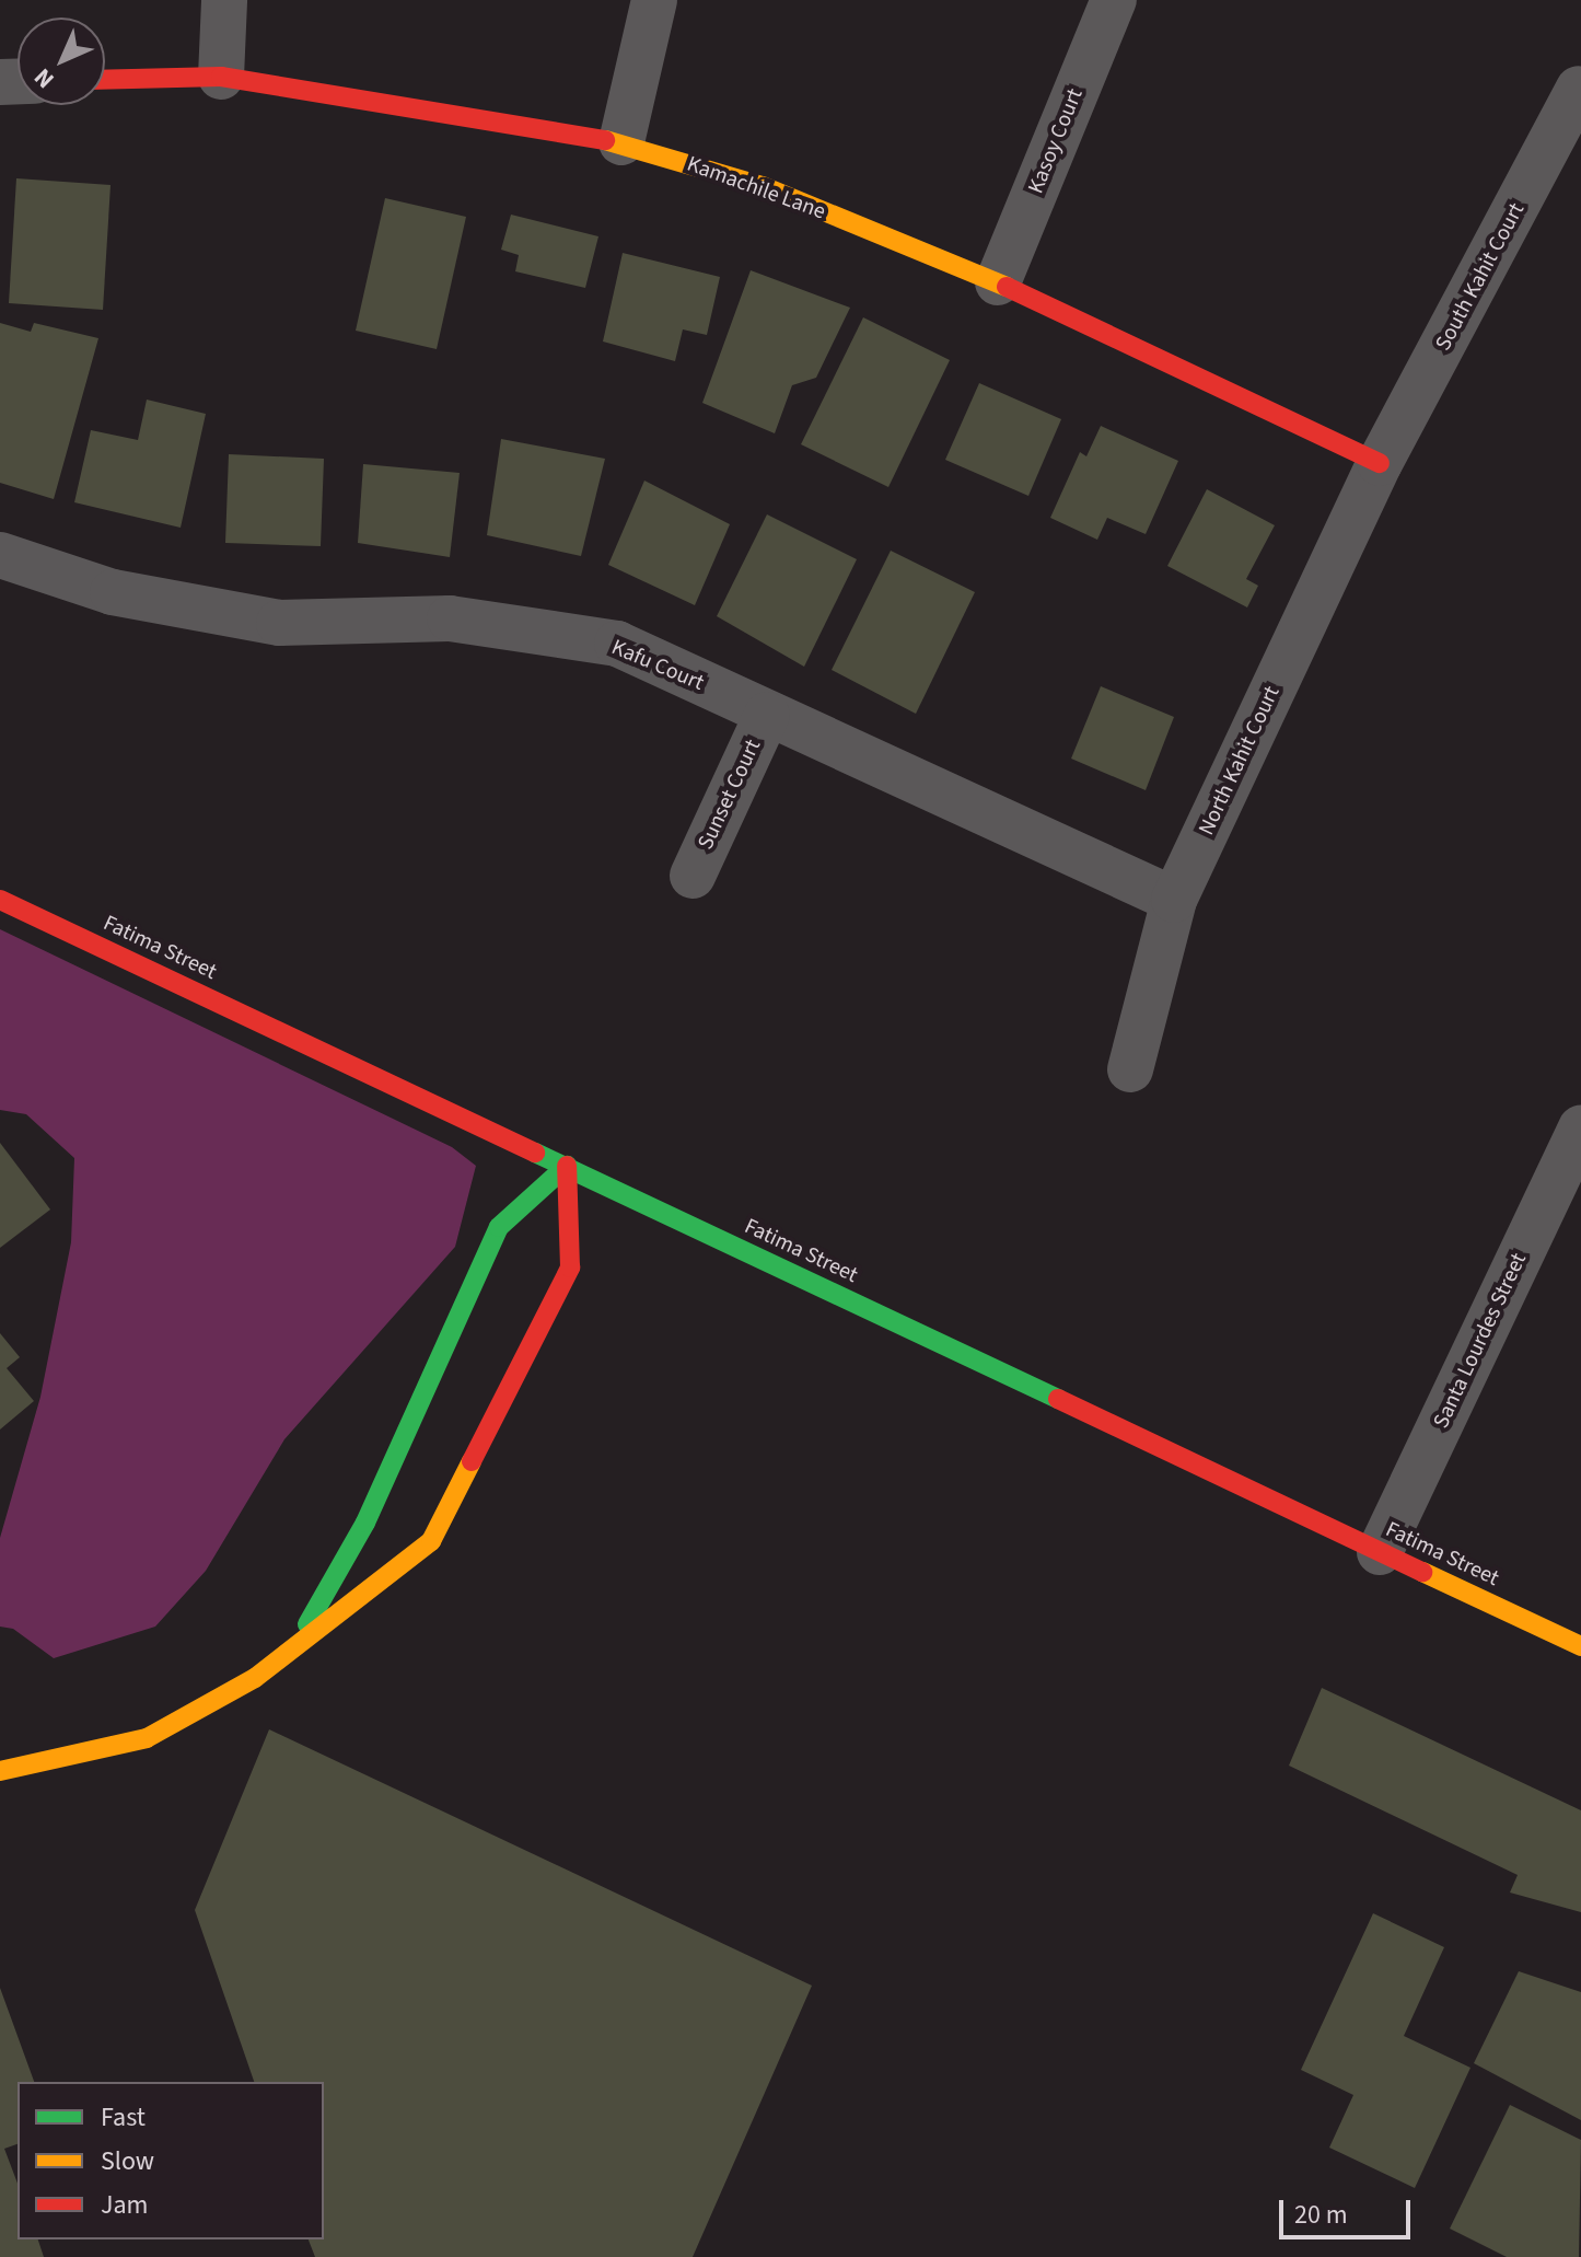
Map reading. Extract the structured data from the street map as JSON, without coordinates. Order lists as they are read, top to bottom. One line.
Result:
{"streets":{"street":["Kasoy Court","Kamachile Lane","South Kahit Court","Kafu Court","North Kahit Court","Sunset Court","Fatima Street","Santa Lourdes Street"]},"crossings":[["Kasoy Court","Kamachile Lane"],["Kamachile Lane","South Kahit Court"],["Kamachile Lane","North Kahit Court"],["South Kahit Court","North Kahit Court"],["Kafu Court","North Kahit Court"],["Kafu Court","Sunset Court"],["Fatima Street","Santa Lourdes Street"]],"legend":["Fast","Slow","Jam"],"scale_bar":"20 m","north":"bottom left"}
